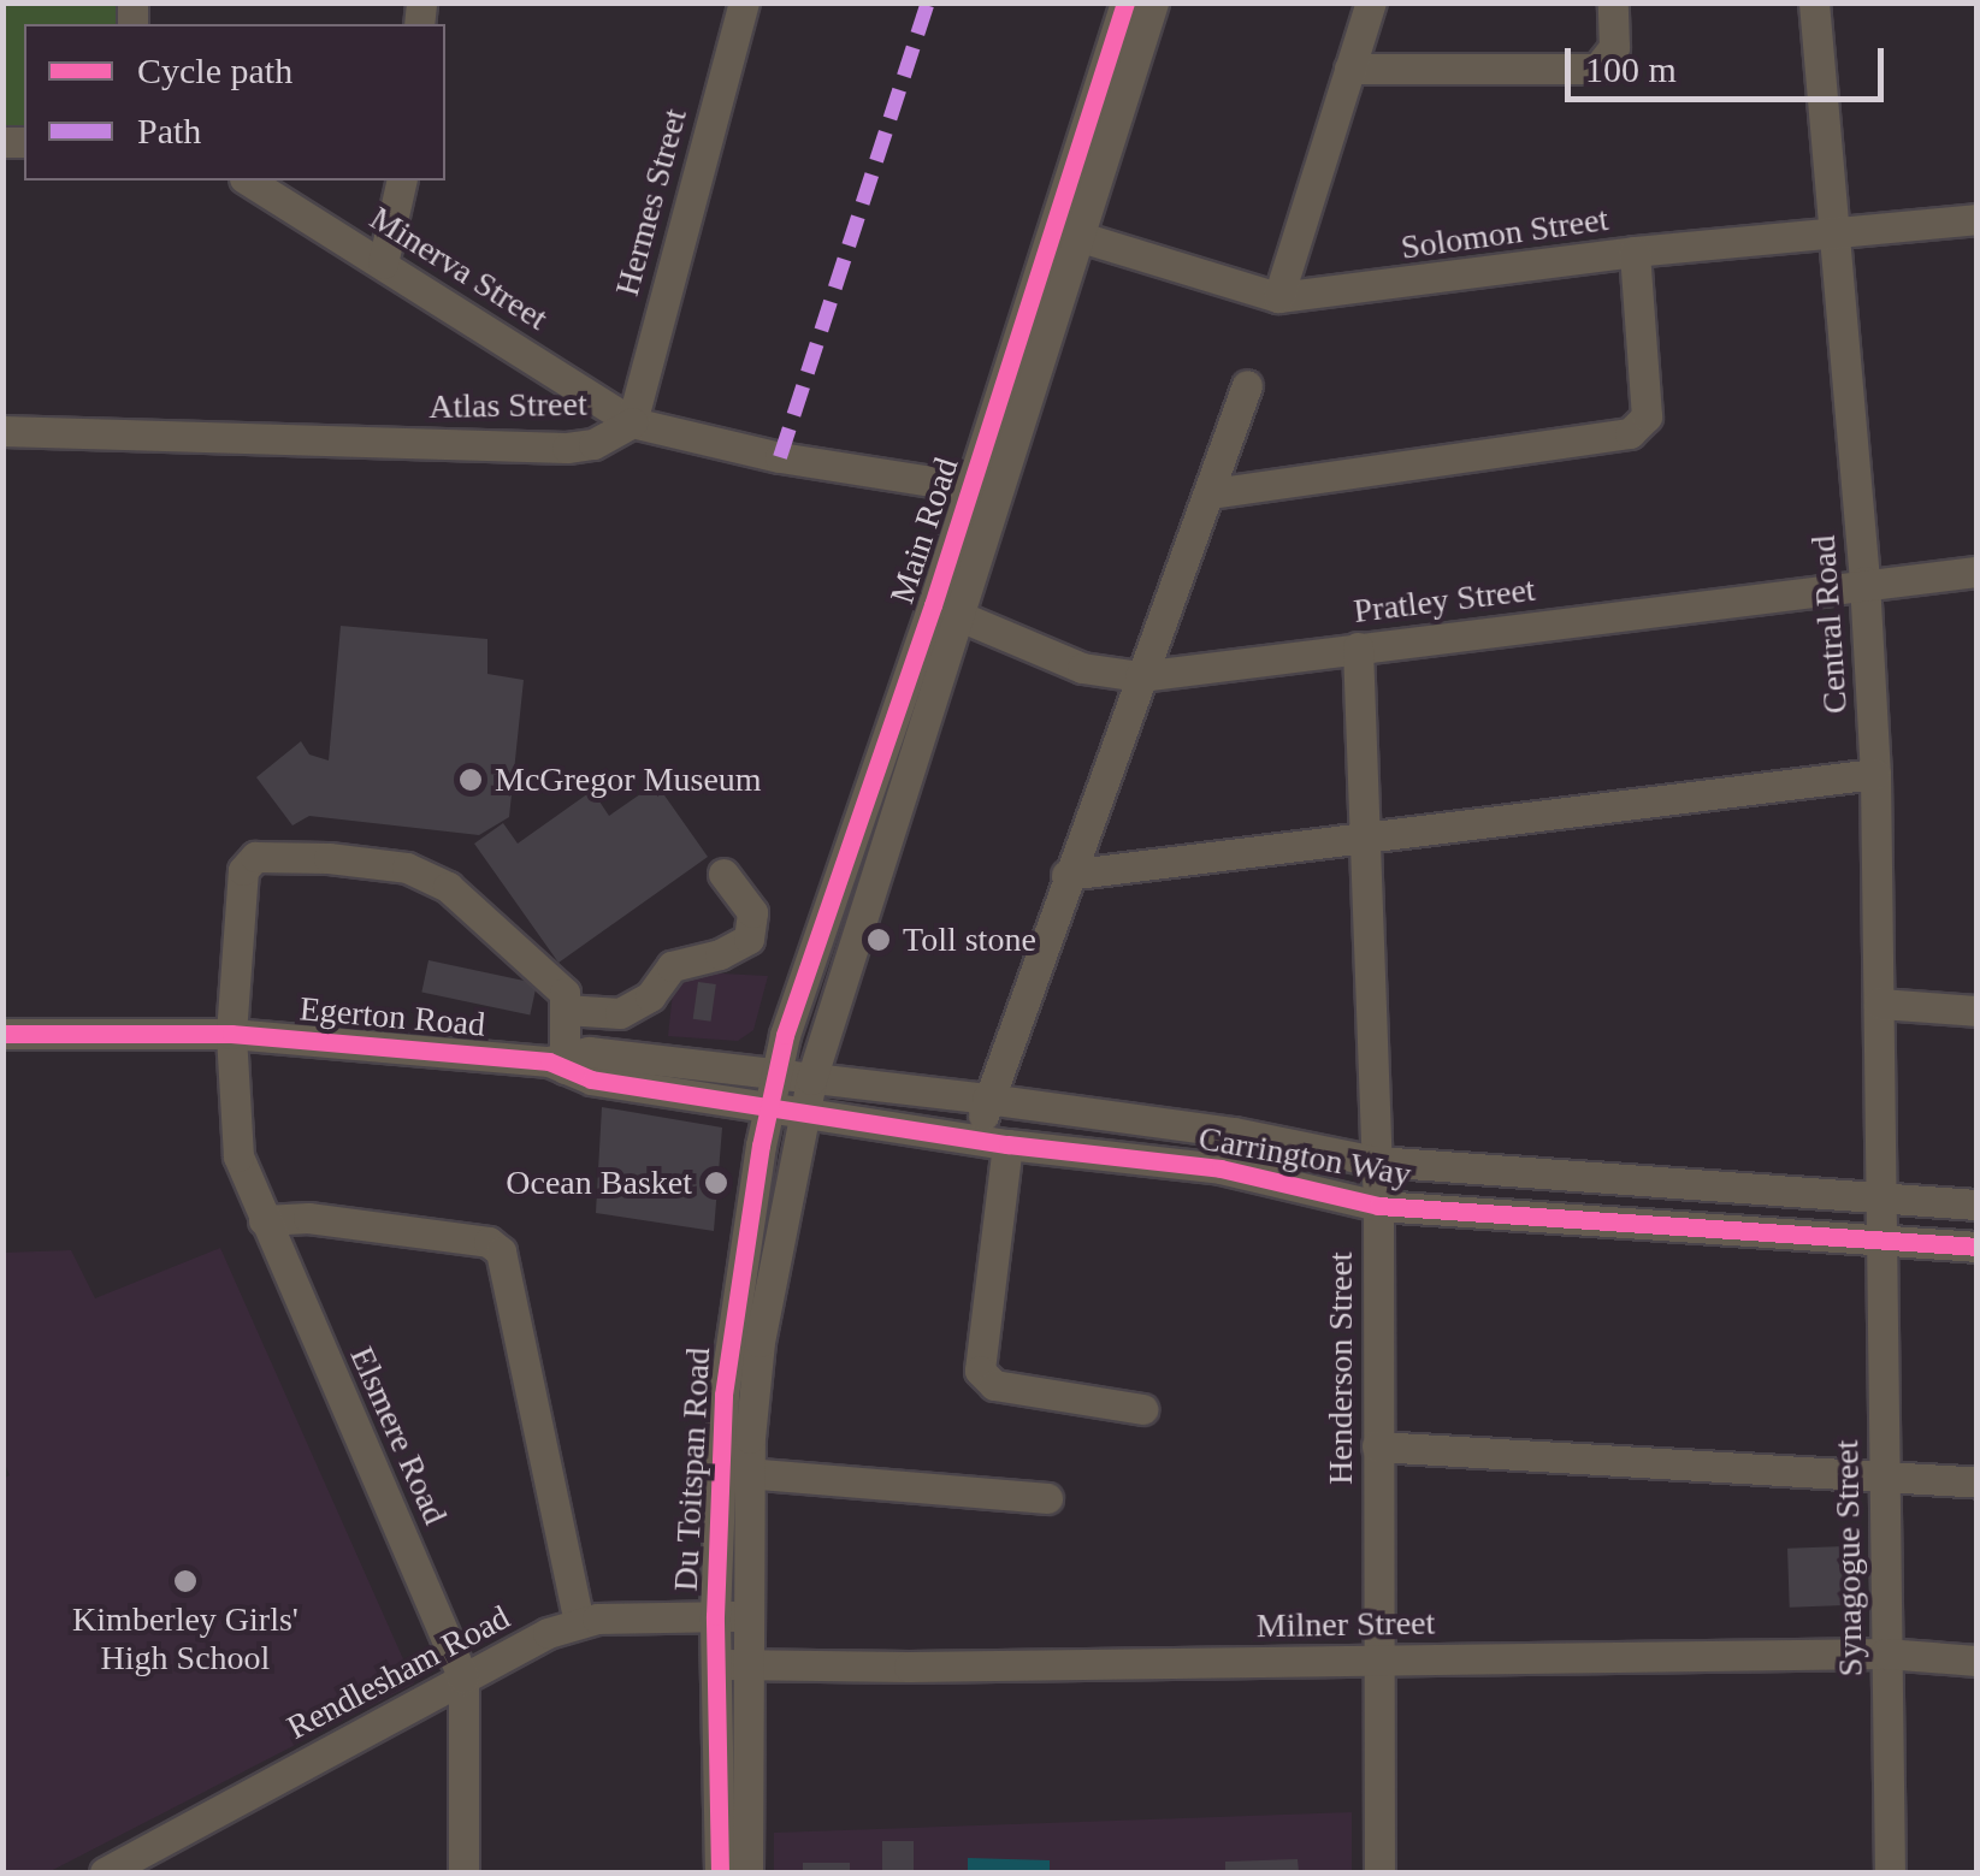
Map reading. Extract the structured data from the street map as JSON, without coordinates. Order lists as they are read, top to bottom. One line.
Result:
{"streets":{"street":["Hermes Street","Solomon Street","Minerva Street","Atlas Street","Main Road","Pratley Street","Central Road","Egerton Road","Carrington Way","Henderson Street","Elsmere Road","Du Toitspan Road","Synagogue Street","Milner Street","Rendlesham Road"]},"crossings":[["Hermes Street","Minerva Street"],["Hermes Street","Atlas Street"],["Solomon Street","Main Road"],["Solomon Street","Central Road"],["Minerva Street","Atlas Street"],["Atlas Street","Main Road"],["Main Road","Pratley Street"],["Main Road","Egerton Road"],["Main Road","Carrington Way"],["Main Road","Du Toitspan Road"],["Pratley Street","Central Road"],["Pratley Street","Henderson Street"],["Central Road","Carrington Way"],["Central Road","Synagogue Street"],["Egerton Road","Carrington Way"],["Egerton Road","Elsmere Road"],["Egerton Road","Du Toitspan Road"],["Carrington Way","Henderson Street"],["Carrington Way","Du Toitspan Road"],["Carrington Way","Synagogue Street"],["Henderson Street","Milner Street"],["Elsmere Road","Rendlesham Road"],["Du Toitspan Road","Milner Street"],["Du Toitspan Road","Rendlesham Road"],["Synagogue Street","Milner Street"]],"places":["McGregor Museum","Toll stone","Ocean Basket","Kimberley Girls' High School"],"legend":["Cycle path","Path"],"scale_bar":"100 m"}
